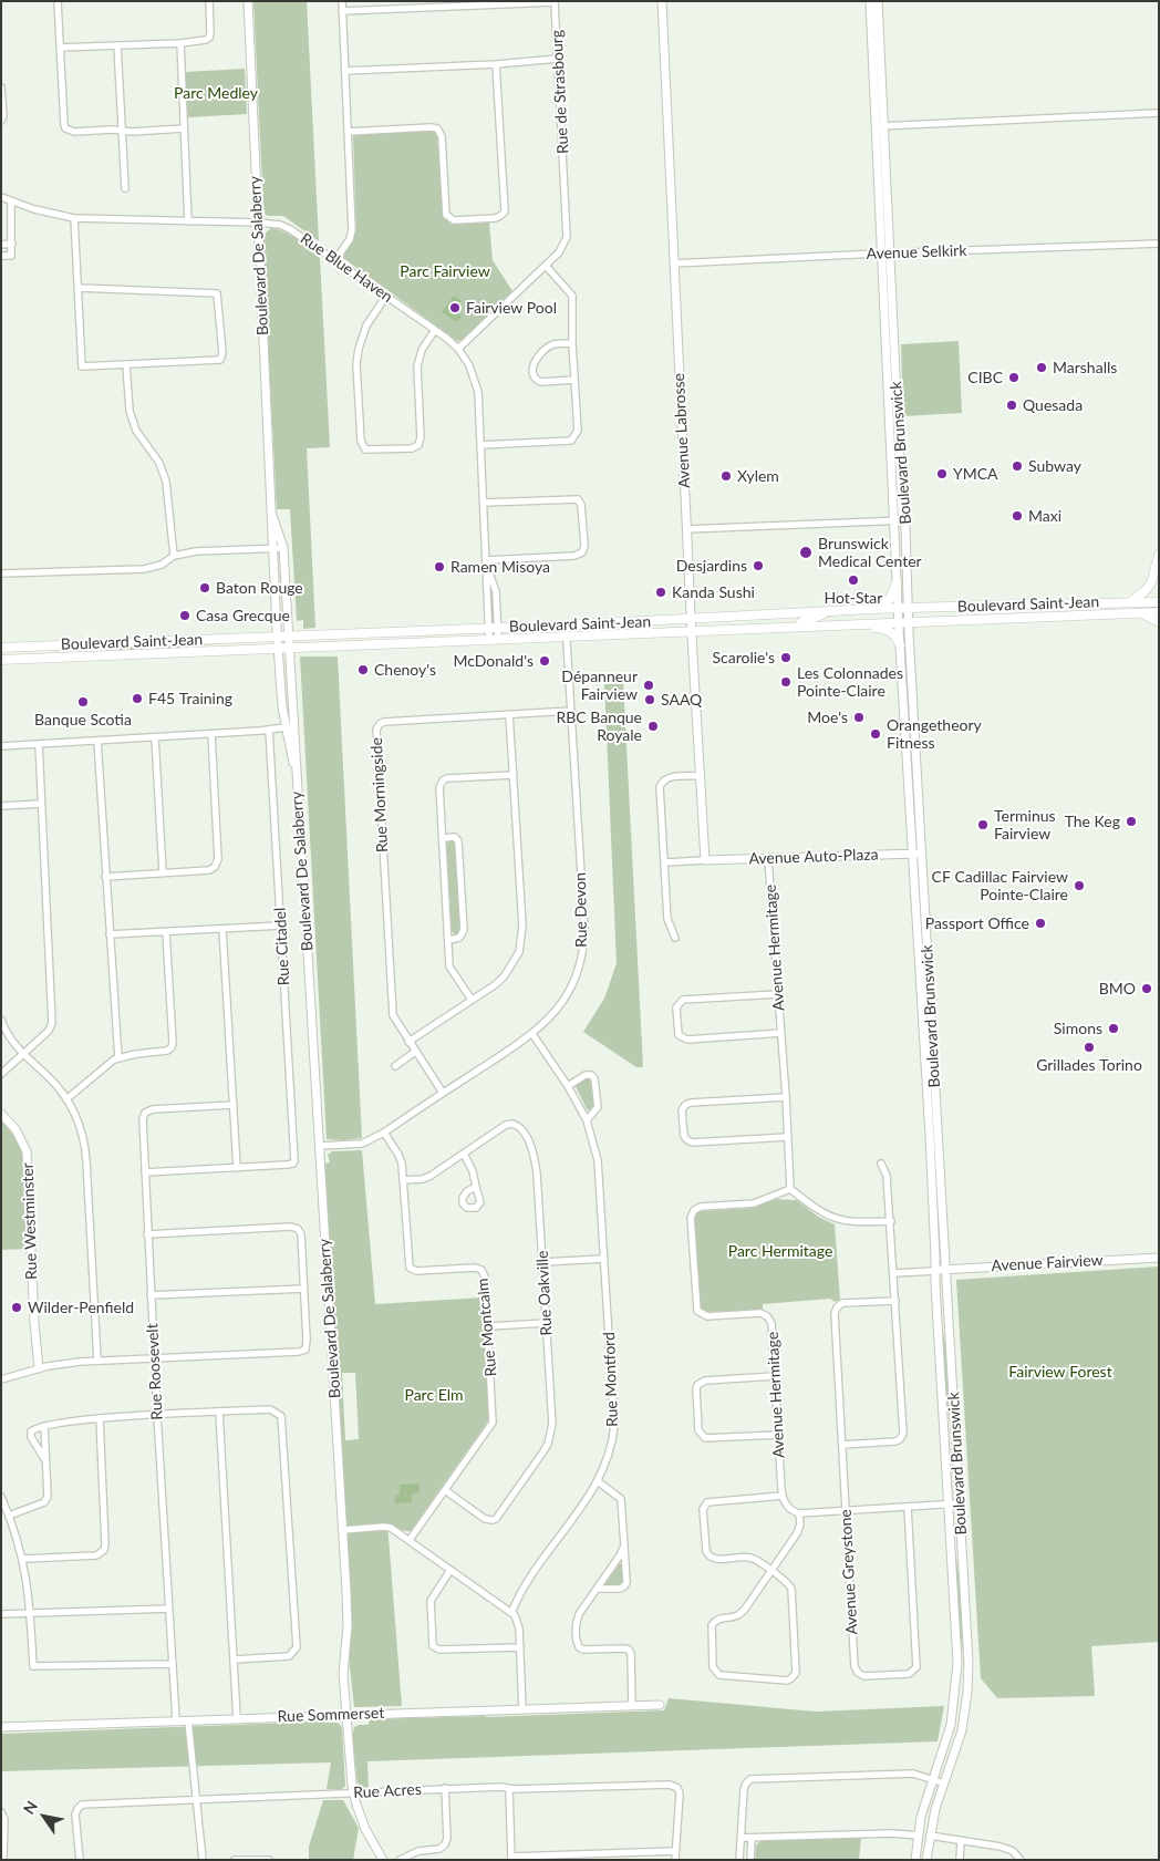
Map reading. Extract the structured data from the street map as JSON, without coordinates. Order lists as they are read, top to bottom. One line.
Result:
{"streets":{"main road":["Boulevard Saint-Jean"],"street":["Rue de Strasbourg","Avenue Selkirk","Boulevard De Salaberry","Rue Blue Haven","Avenue Labrosse","Boulevard Brunswick","Rue Morningside","Avenue Auto-Plaza","Rue Devon","Rue Citadel","Avenue Hermitage","Rue Westminster","Avenue Fairview","Rue Oakville","Rue Montcalm","Rue Roosevelt","Rue Montford","Avenue Greystone","Rue Sommerset","Rue Acres"]},"crossings":[["Rue de Strasbourg","Rue Blue Haven"],["Avenue Selkirk","Avenue Labrosse"],["Avenue Selkirk","Boulevard Brunswick"],["Boulevard De Salaberry","Rue Blue Haven"],["Boulevard De Salaberry","Boulevard Saint-Jean"],["Boulevard De Salaberry","Rue Devon"],["Boulevard De Salaberry","Rue Sommerset"],["Boulevard De Salaberry","Rue Acres"],["Rue Blue Haven","Boulevard Saint-Jean"],["Avenue Labrosse","Boulevard Saint-Jean"],["Avenue Labrosse","Avenue Auto-Plaza"],["Boulevard Brunswick","Boulevard Saint-Jean"],["Boulevard Brunswick","Avenue Auto-Plaza"],["Boulevard Brunswick","Avenue Fairview"],["Boulevard Saint-Jean","Rue Devon"],["Rue Morningside","Rue Devon"],["Avenue Auto-Plaza","Avenue Hermitage"],["Rue Devon","Rue Montcalm"],["Rue Devon","Rue Montford"],["Rue Oakville","Rue Montcalm"],["Rue Roosevelt","Rue Sommerset"]],"parks":["Parc Medley","Parc Fairview","Parc Hermitage","Fairview Forest","Parc Elm"],"places":["Fairview Pool","Marshalls","CIBC","Quesada","Subway","YMCA","Xylem","Maxi","Brunswick Medical Center","Desjardins","Ramen Misoya","Hot-Star","Baton Rouge","Kanda Sushi","Casa Grecque","Scarolie's","McDonald's","Chenoy's","Les Colonnades Pointe-Claire","Dépanneur Fairview","F45 Training","SAAQ","Banque Scotia","Moe's","RBC Banque Royale","Orangetheory Fitness","The Keg","Terminus Fairview","CF Cadillac Fairview Pointe-Claire","Passport Office","BMO","Simons","Grillades Torino","Wilder-Penfield"],"north":"top left"}
